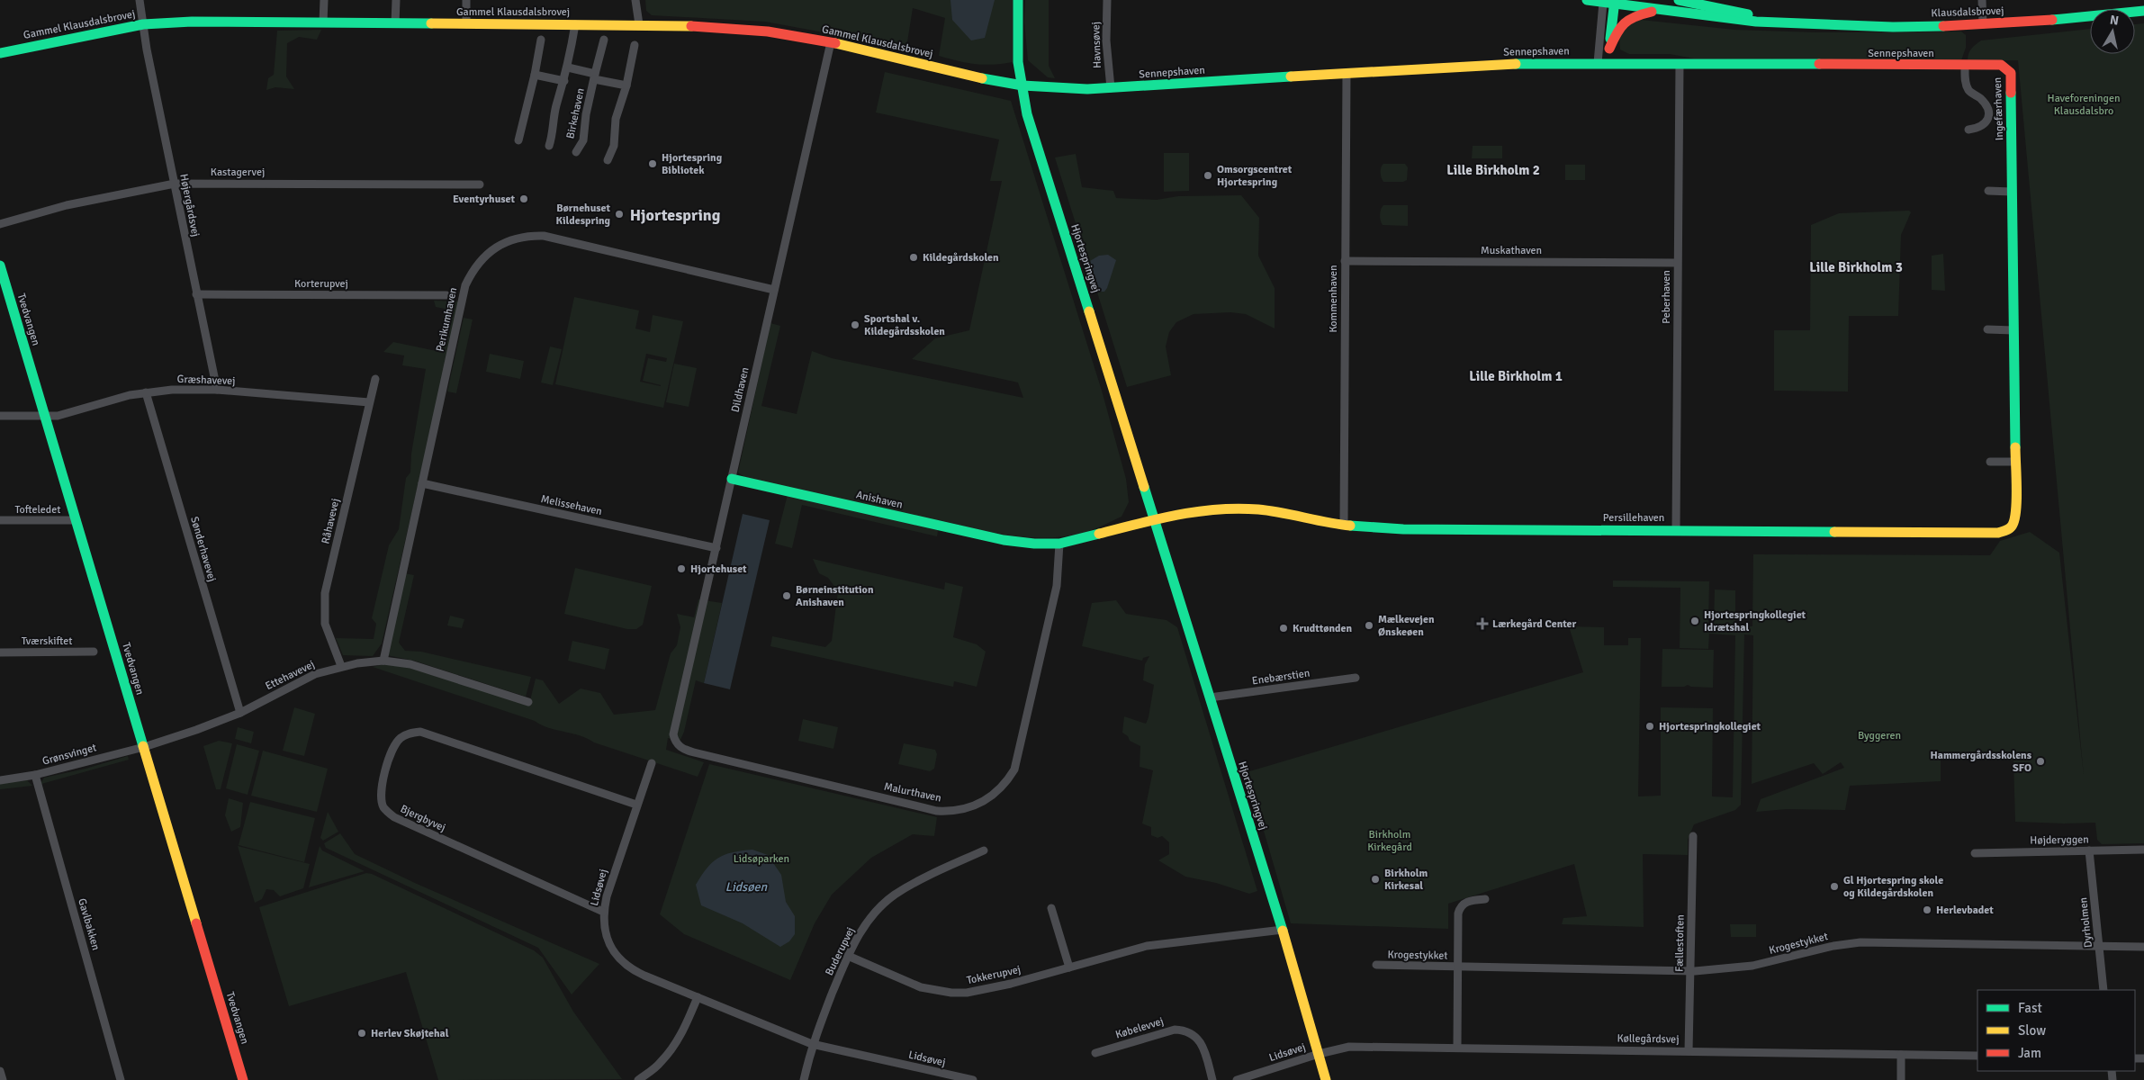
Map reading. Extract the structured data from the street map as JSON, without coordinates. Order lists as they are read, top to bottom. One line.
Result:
{"streets":{"street":["Gammel Klausdalsbrovej","Klausdalsbrovej","Havnsøvej","Sennepshaven","Ingefærhaven","Birkehaven","Kastagervej","Højergårdsvej","Muskathaven","Hjortespringvej","Korterupvej","Peberhaven","Kommenhaven","Tvedvangen","Perikumhaven","Græshavevej","Dildhaven","Anishaven","Melissehaven","Tofteledet","Persillehaven","Råhavevej","Sønderhavevej","Tværskiftet","Ettehavevej","Enebærstien","Grønsvinget","Malurthaven","Bjergbyvej","Højderyggen","Lidsøvej","Dyrholmen","Gavlbakken","Fællestoften","Krogestykket","Buderupvej","Tokkerupvej","Købelevvej","Køllegårdsvej"]},"crossings":[["Gammel Klausdalsbrovej","Sennepshaven"],["Gammel Klausdalsbrovej","Birkehaven"],["Gammel Klausdalsbrovej","Højergårdsvej"],["Gammel Klausdalsbrovej","Hjortespringvej"],["Gammel Klausdalsbrovej","Dildhaven"],["Havnsøvej","Sennepshaven"],["Sennepshaven","Ingefærhaven"],["Sennepshaven","Hjortespringvej"],["Sennepshaven","Peberhaven"],["Sennepshaven","Kommenhaven"],["Ingefærhaven","Persillehaven"],["Kastagervej","Højergårdsvej"],["Højergårdsvej","Korterupvej"],["Højergårdsvej","Græshavevej"],["Muskathaven","Peberhaven"],["Muskathaven","Kommenhaven"],["Hjortespringvej","Persillehaven"],["Hjortespringvej","Enebærstien"],["Hjortespringvej","Lidsøvej"],["Hjortespringvej","Tokkerupvej"],["Hjortespringvej","Køllegårdsvej"],["Peberhaven","Persillehaven"],["Kommenhaven","Persillehaven"],["Tvedvangen","Græshavevej"],["Tvedvangen","Tofteledet"],["Tvedvangen","Ettehavevej"],["Tvedvangen","Grønsvinget"],["Perikumhaven","Dildhaven"],["Perikumhaven","Melissehaven"],["Perikumhaven","Ettehavevej"],["Græshavevej","Råhavevej"],["Græshavevej","Sønderhavevej"],["Dildhaven","Anishaven"],["Dildhaven","Melissehaven"],["Dildhaven","Malurthaven"],["Anishaven","Malurthaven"],["Råhavevej","Ettehavevej"],["Sønderhavevej","Ettehavevej"],["Ettehavevej","Grønsvinget"],["Grønsvinget","Gavlbakken"],["Bjergbyvej","Lidsøvej"],["Højderyggen","Dyrholmen"],["Lidsøvej","Buderupvej"],["Lidsøvej","Køllegårdsvej"],["Dyrholmen","Krogestykket"],["Fællestoften","Krogestykket"],["Fællestoften","Køllegårdsvej"],["Buderupvej","Tokkerupvej"]],"districts":["Lille Birkholm 2","Hjortespring","Lille Birkholm 3","Lille Birkholm 1"],"water":["Lidsøen"],"parks":["Haveforeningen Klausdalsbro","Byggeren","Birkholm Kirkegård","Lidsøparken"],"places":{"other":["Hjortespring Bibliotek","Omsorgscentret Hjortespring","Eventyrhuset","Børnehuset Kildespring","Kildegårdskolen","Sportshal v. Kildegårdsskolen","Hjortehuset","Børneinstitution Anishaven","Hjortespringkollegiet Idrætshal","Mælkevejen Ønskeøen","Krudttønden","Hjortespringkollegiet","Hammergårdsskolens SFO","Birkholm Kirkesal","Gl Hjortespring skole og Kildegårdskolen","Herlevbadet","Herlev Skøjtehal"],"health":["Lærkegård Center"]},"legend":["Fast","Slow","Jam"],"north":"top"}
